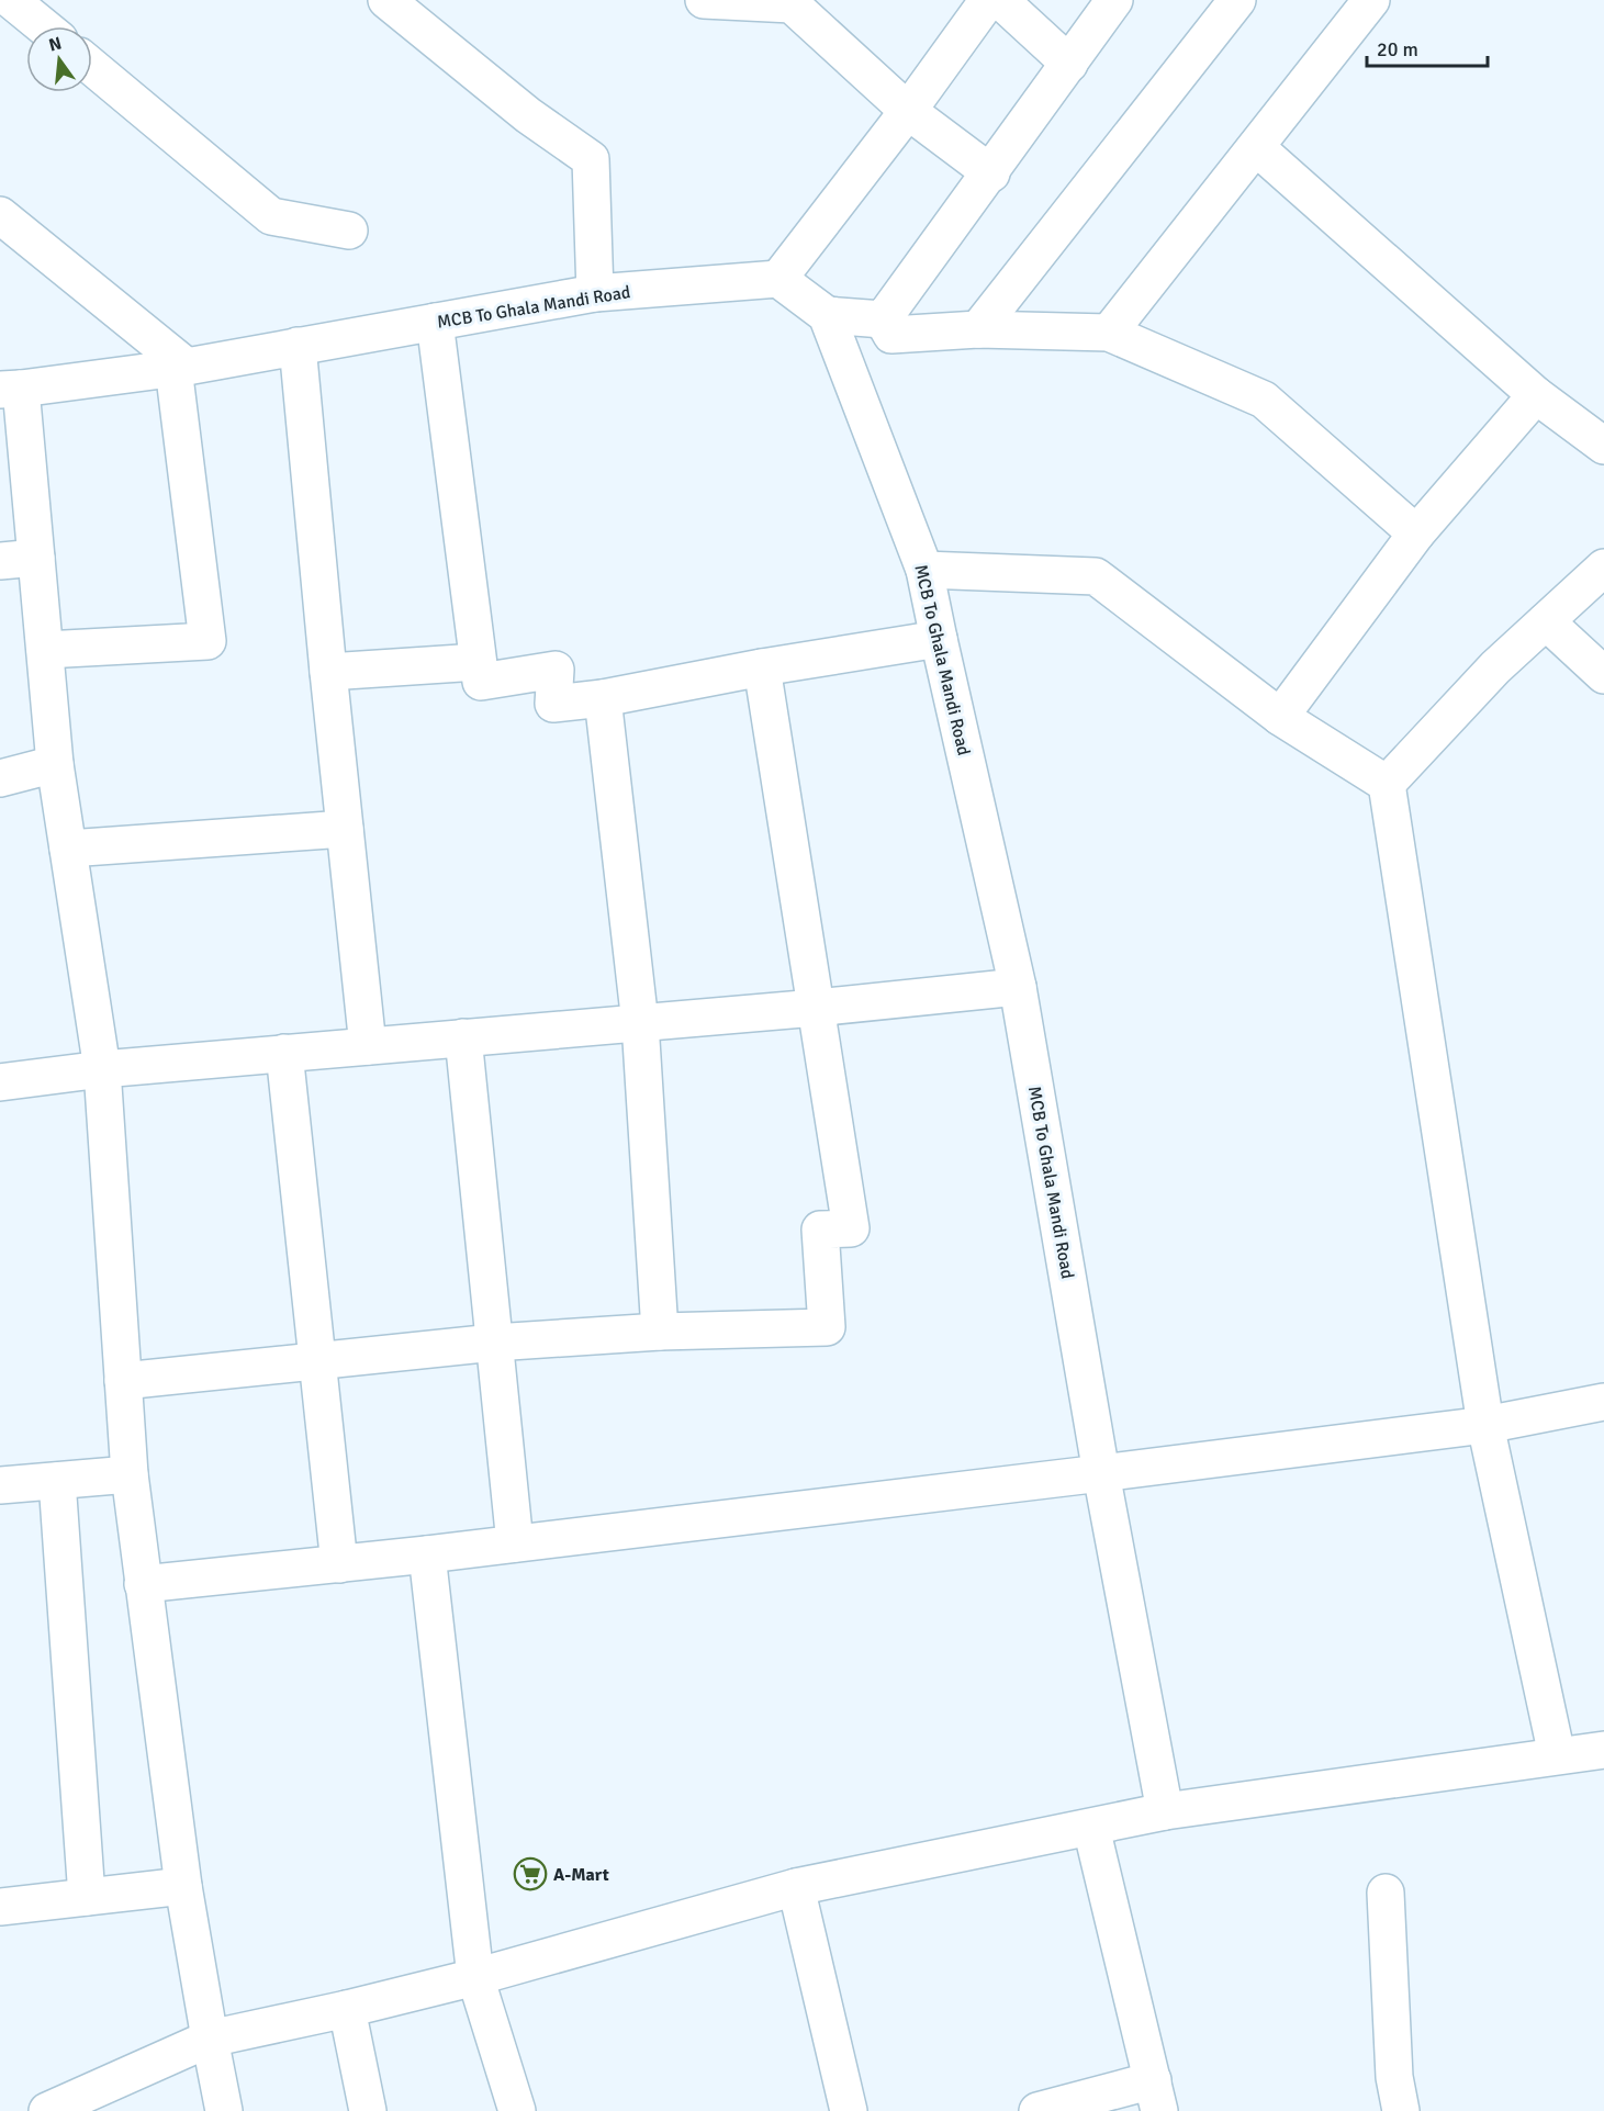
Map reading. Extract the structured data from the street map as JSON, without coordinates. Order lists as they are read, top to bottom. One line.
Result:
{"streets":{"street":["MCB To Ghala Mandi Road"]},"places":{"supermarket":["A-Mart"]},"scale_bar":"20 m","north":"top"}
